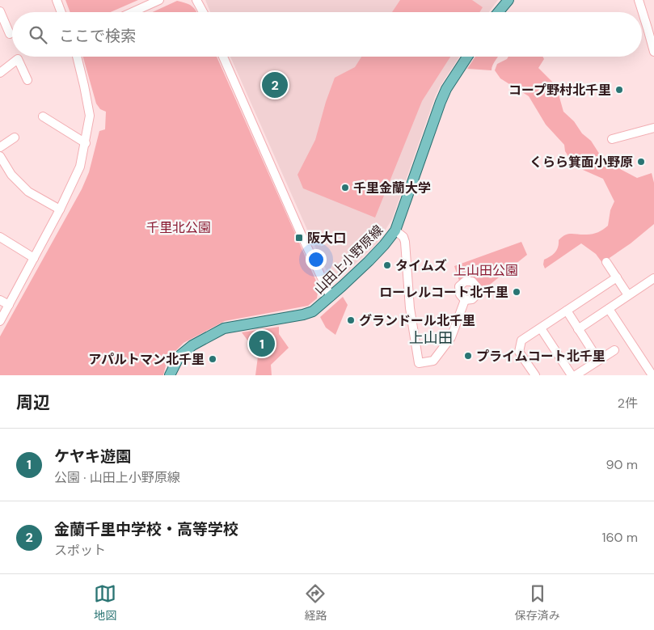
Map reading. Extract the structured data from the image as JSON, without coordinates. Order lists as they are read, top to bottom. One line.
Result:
{"streets":{"main road":["山田上小野原線"]},"districts":["上山田"],"parks":["千里北公園","上山田公園"],"places":{"other":["コープ野村北千里","くらら箕面小野原","千里金蘭大学","タイムズ","ローレルコート北千里","グランドール北千里","プライムコート北千里","アパルトマン北千里"],"transit":["阪大口"]},"page":{"search":"ここで検索","pins":["2","1"],"heading":["周辺","2件"],"list":[{"mark":"1","name":"ケヤキ遊園","note":"公園 · 山田上小野原線","value":"90 m"},{"mark":"2","name":"金蘭千里中学校・高等学校","note":"スポット","value":"160 m"}],"nav":["地図","経路","保存済み"]}}
